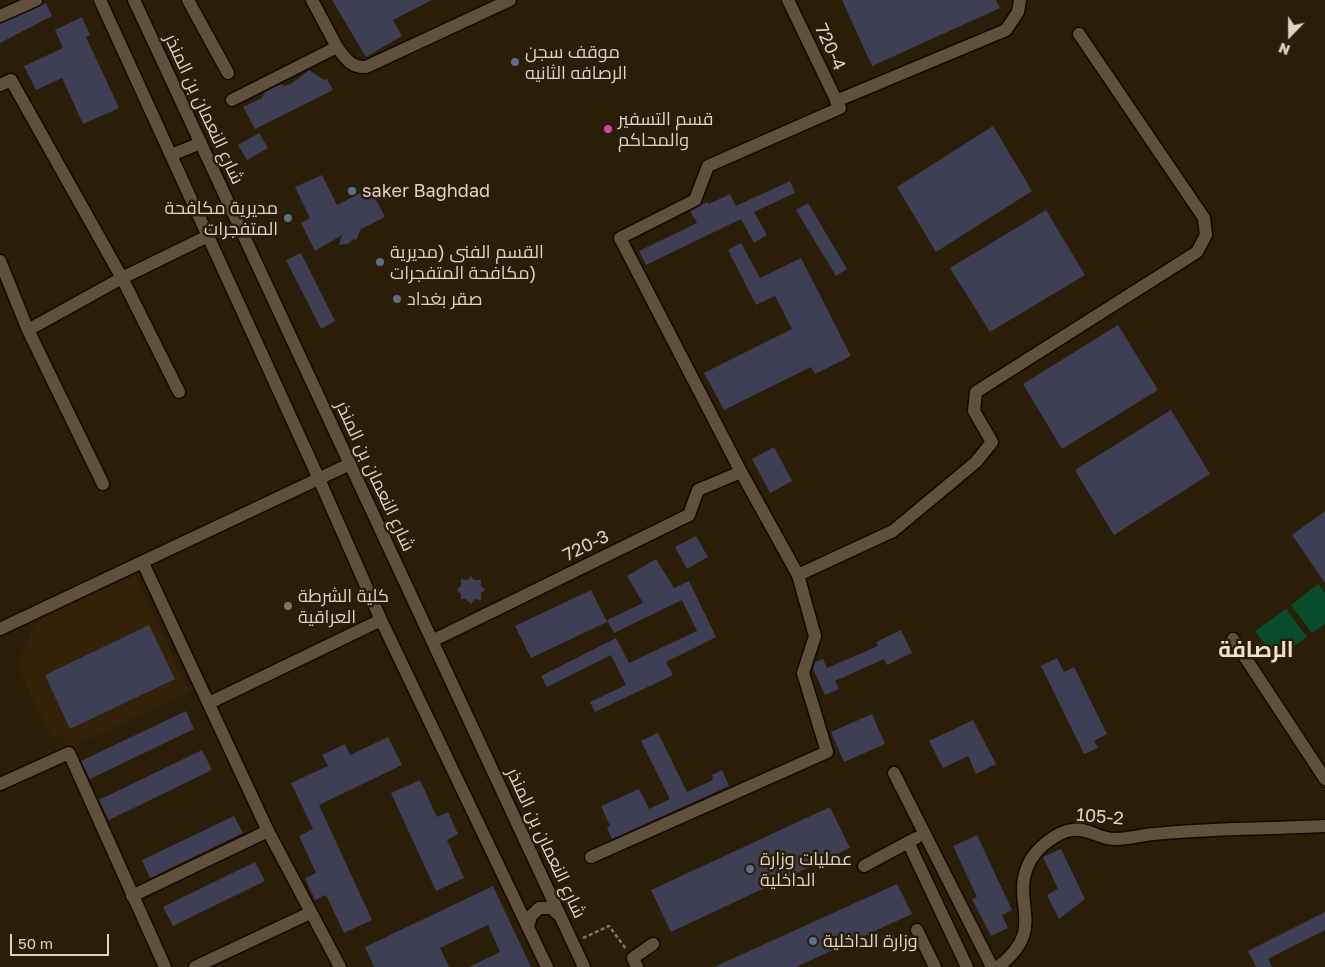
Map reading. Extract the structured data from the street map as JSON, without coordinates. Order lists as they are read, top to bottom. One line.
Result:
{"streets":{"street":["720-4","شارع النعمان بن المنذر","720-3","105-2"]},"crossings":[["شارع النعمان بن المنذر","720-3"]],"districts":["الرصافة"],"places":["موقف سجن الرصافه الثانيه","قسم التسفير والمحاكم","saker Baghdad","مديرية مكافحة المتفجرات","القسم الفني (مديرية مكافحة المتفجرات)","صقر بغداد","كلية الشرطة العراقية","عمليات وزارة الداخلية","وزارة الداخلية"],"scale_bar":"50 m","north":"bottom"}
